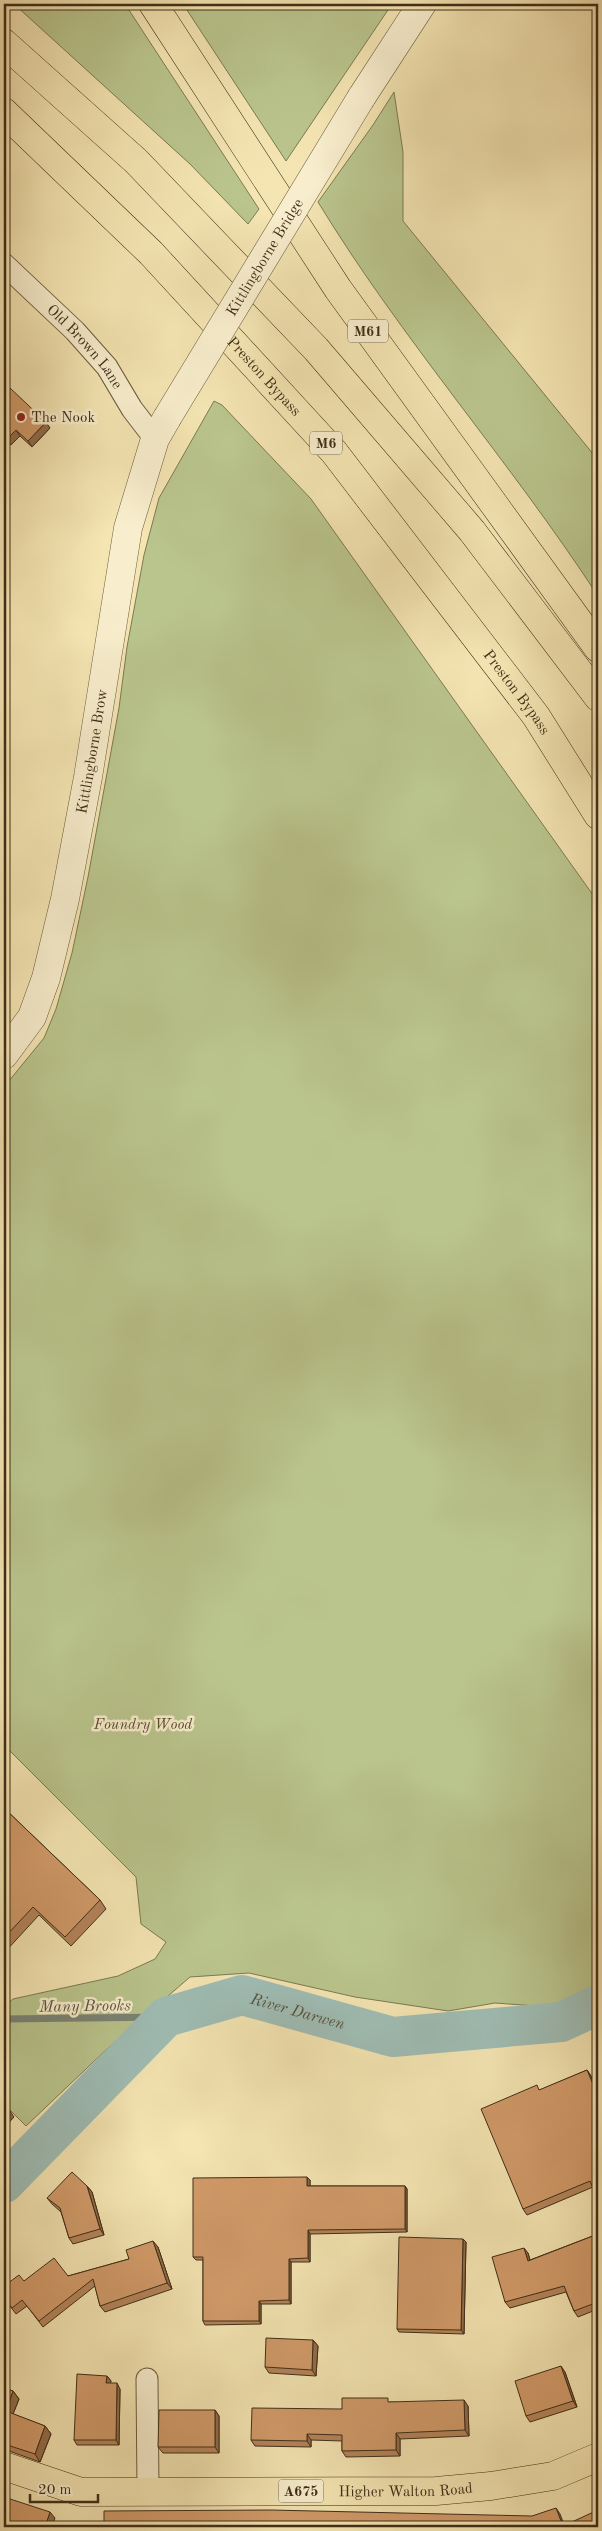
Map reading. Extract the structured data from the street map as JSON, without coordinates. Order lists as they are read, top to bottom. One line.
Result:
{"streets":{"main road":["M61","Preston Bypass","M6","Higher Walton Road","A675"],"street":["Kittlingborne Bridge","Old Brown Lane","Kittlingborne Brow"]},"crossings":[["Kittlingborne Bridge","Old Brown Lane"],["Kittlingborne Bridge","Kittlingborne Brow"],["Old Brown Lane","Kittlingborne Brow"]],"water":["Many Brooks","River Darwen"],"parks":["Foundry Wood"],"places":["The Nook"],"scale_bar":"20 m"}
